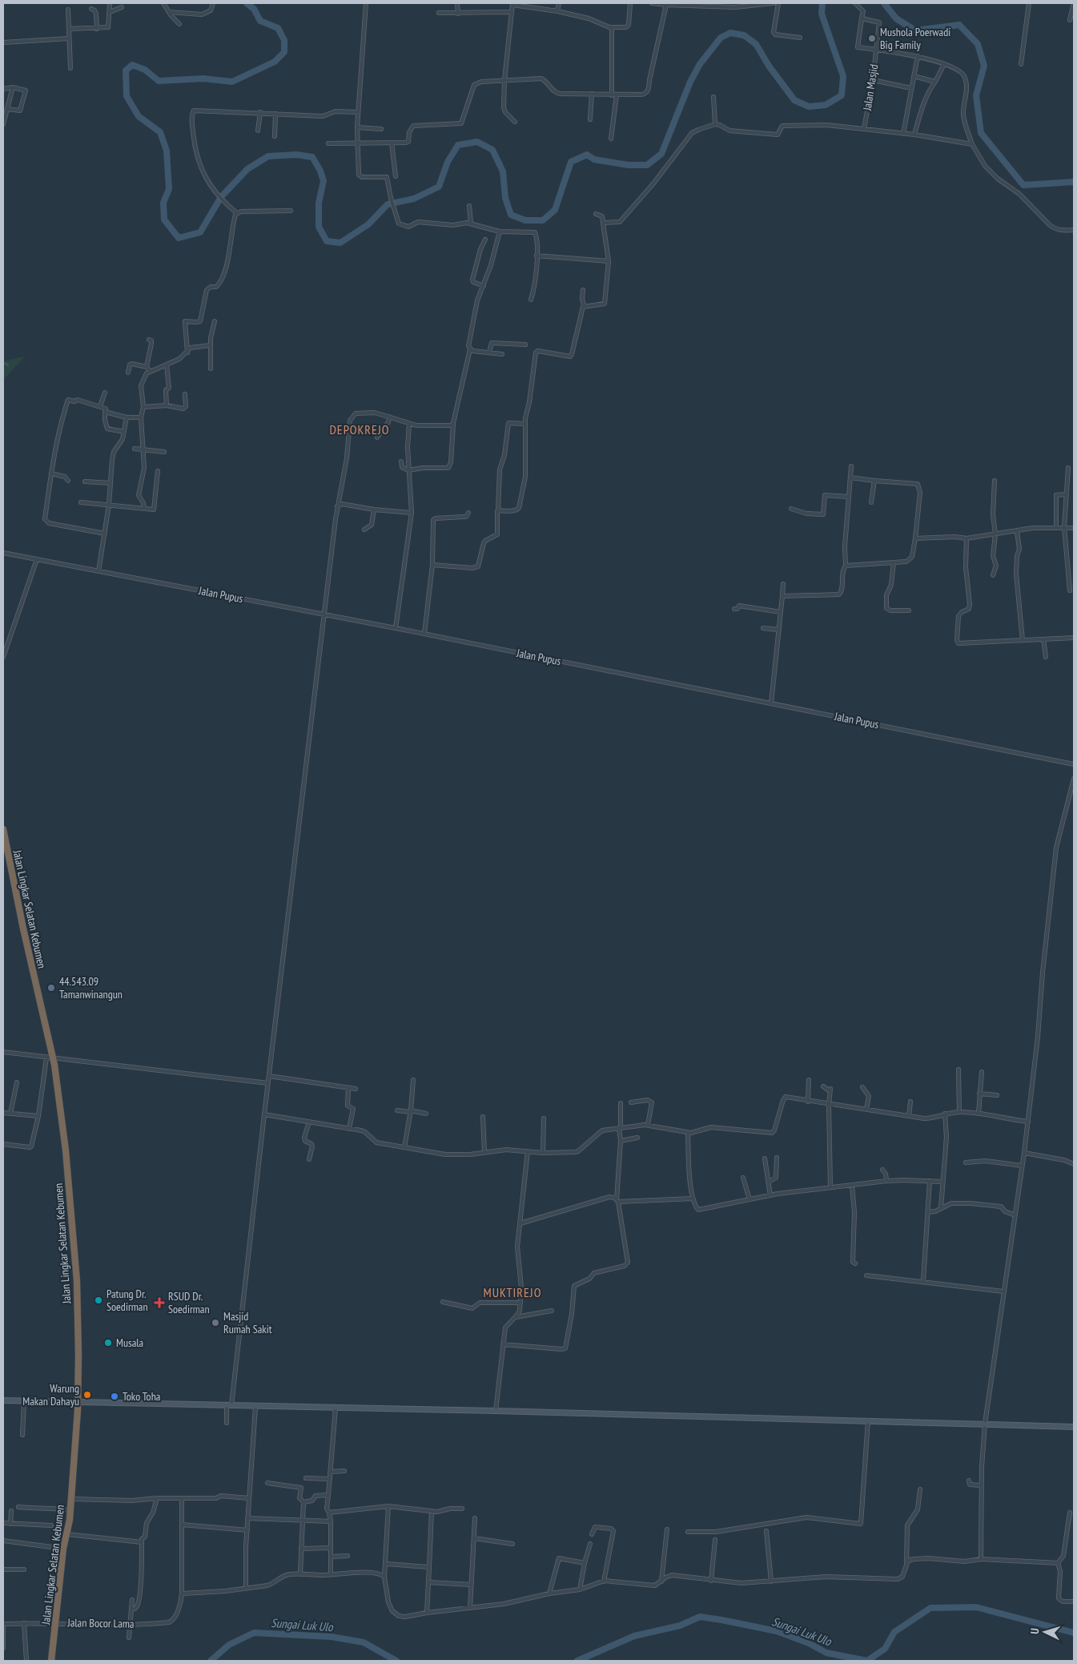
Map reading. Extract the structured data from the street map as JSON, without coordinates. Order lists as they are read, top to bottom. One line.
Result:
{"streets":{"highway":["Jalan Lingkar Selatan Kebumen"],"street":["Jalan Masjid","Jalan Pupus","Jalan Bocor Lama"]},"crossings":[["Jalan Lingkar Selatan Kebumen","Jalan Bocor Lama"]],"districts":["DEPOKREJO","MUKTIREJO"],"water":["Sungai Luk Ulo"],"places":{"other":["Mushola Poerwadi Big Family","44.543.09 Tamanwinangun","Patung Dr. Soedirman","Masjid Rumah Sakit","Musala","Warung Makan Dahayu","Toko Toha"],"health":["RSUD Dr. Soedirman"]},"north":"left"}
